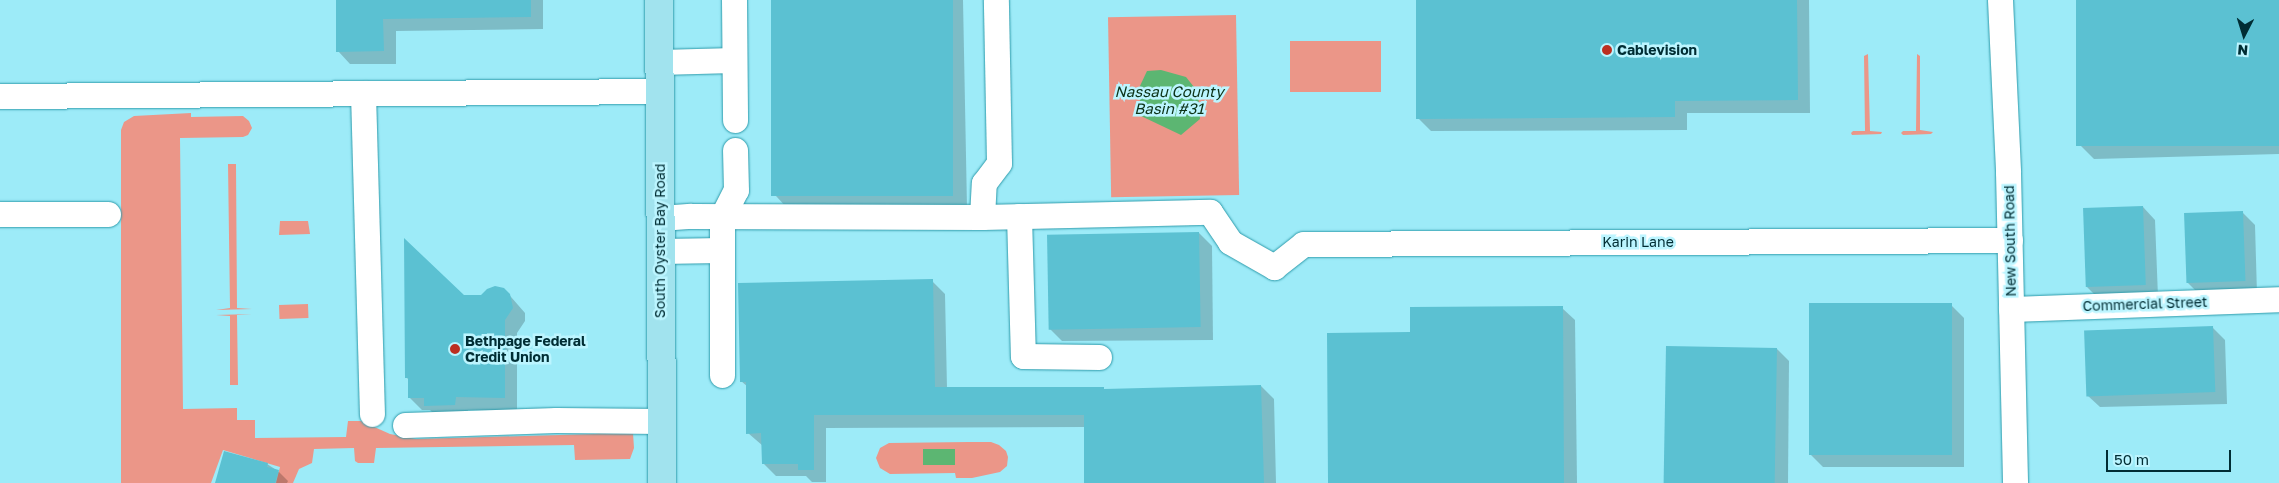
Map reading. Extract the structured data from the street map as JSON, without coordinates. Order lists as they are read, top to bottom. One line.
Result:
{"streets":{"main road":["South Oyster Bay Road"],"street":["New South Road","Karin Lane","Commercial Street"]},"crossings":[["New South Road","Karin Lane"],["New South Road","Commercial Street"]],"water":["Nassau County Basin #31"],"places":["Cablevision","Bethpage Federal Credit Union"],"scale_bar":"50 m","north":"bottom"}
